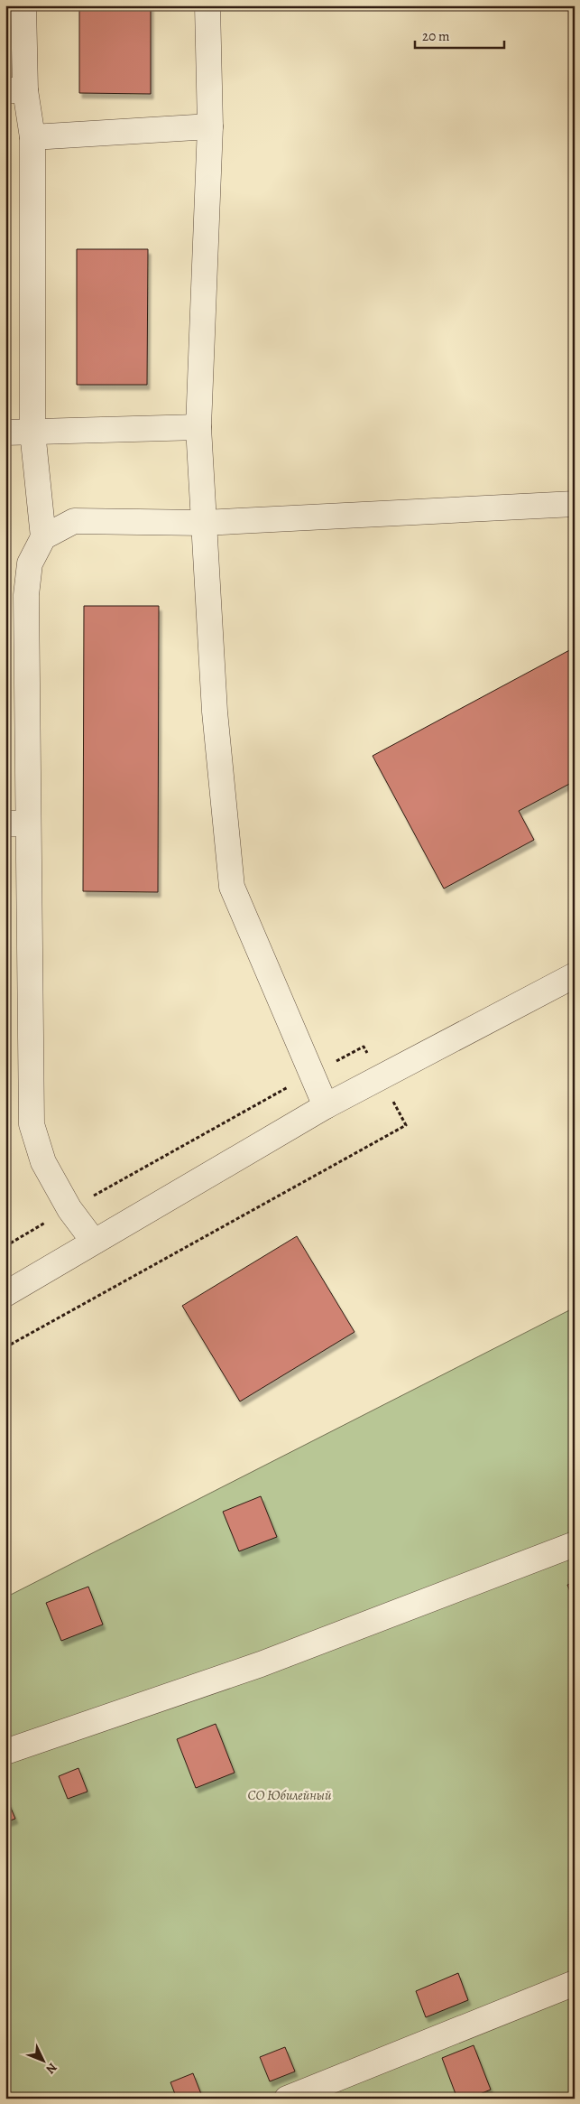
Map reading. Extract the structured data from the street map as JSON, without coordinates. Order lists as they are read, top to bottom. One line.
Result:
{"parks":["СО Юбилейный"],"scale_bar":"20 m","north":"bottom right"}
